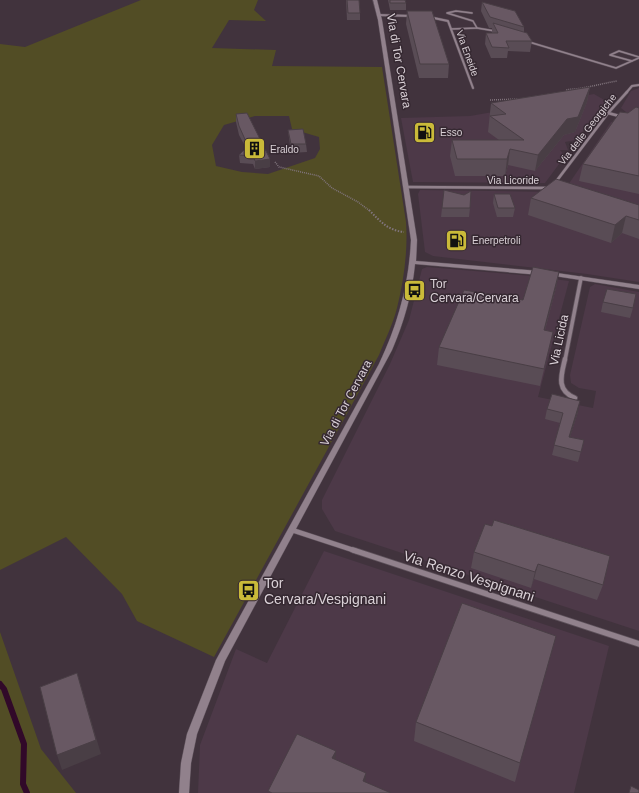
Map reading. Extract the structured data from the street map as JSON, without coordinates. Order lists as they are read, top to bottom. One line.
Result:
{"streets":{"street":["Via Eneide","Via di Tor Cervara","Via delle Georgiche","Via Licoride","Via Licida","Via Renzo Vespignani"]},"crossings":[["Via di Tor Cervara","Via Licoride"],["Via di Tor Cervara","Via Renzo Vespignani"],["Via delle Georgiche","Via Licoride"]],"places":{"fuel station":["Esso","Enerpetroli"],"building":["Eraldo"],"bus stop":["Tor Cervara/Cervara","Tor Cervara/Vespignani"]}}
